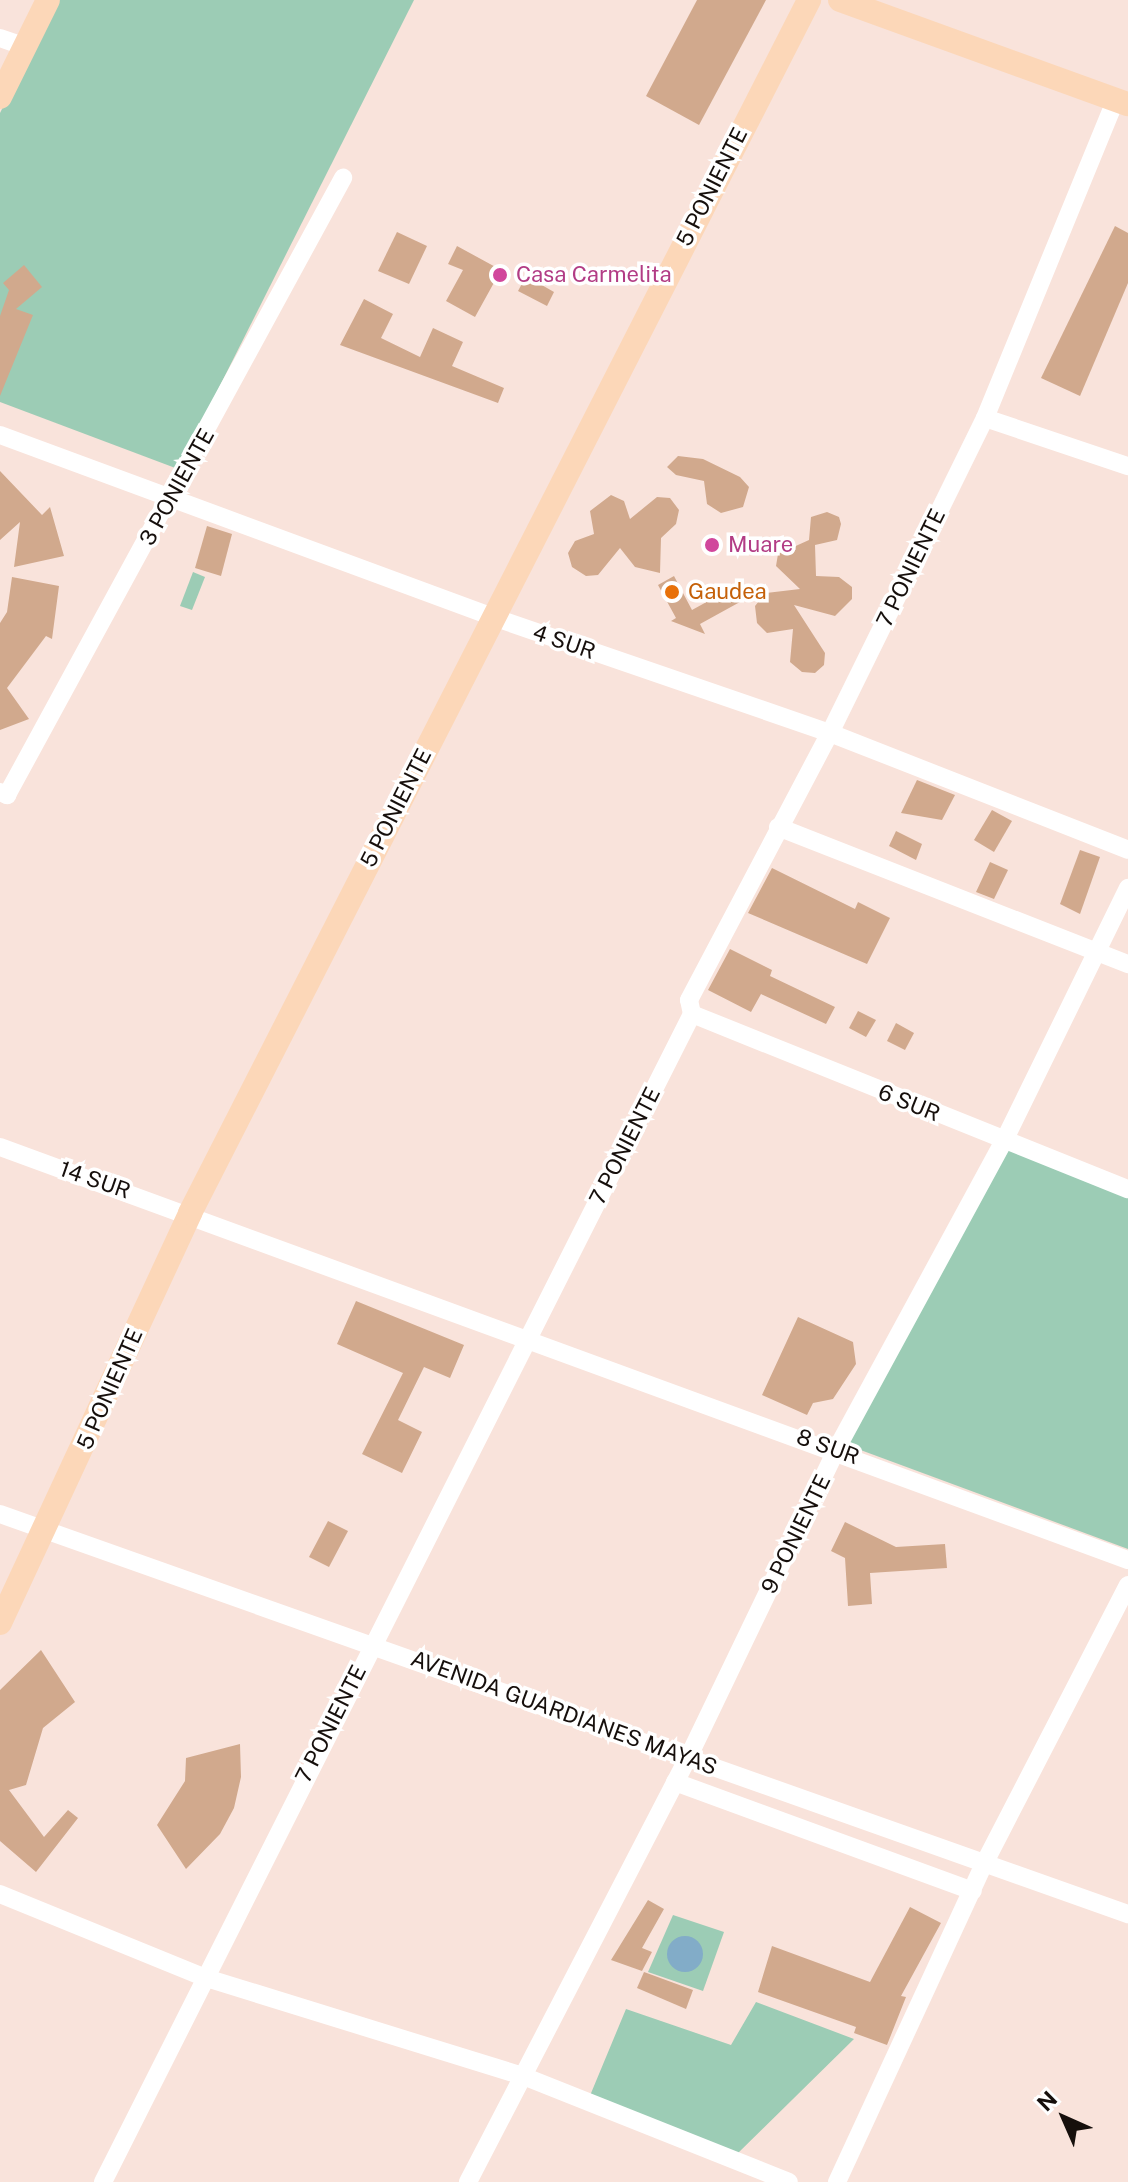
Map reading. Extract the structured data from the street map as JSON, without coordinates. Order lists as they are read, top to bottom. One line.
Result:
{"streets":{"street":["5 PONIENTE","3 PONIENTE","7 PONIENTE","4 SUR","6 SUR","14 SUR","8 SUR","9 PONIENTE","AVENIDA GUARDIANES MAYAS"]},"crossings":[["5 PONIENTE","4 SUR"],["5 PONIENTE","14 SUR"],["5 PONIENTE","AVENIDA GUARDIANES MAYAS"],["3 PONIENTE","4 SUR"],["7 PONIENTE","4 SUR"],["7 PONIENTE","6 SUR"],["7 PONIENTE","14 SUR"],["7 PONIENTE","8 SUR"],["7 PONIENTE","AVENIDA GUARDIANES MAYAS"],["6 SUR","9 PONIENTE"],["14 SUR","8 SUR"],["8 SUR","9 PONIENTE"],["9 PONIENTE","AVENIDA GUARDIANES MAYAS"]],"places":["Casa Carmelita","Muare","Gaudea"],"north":"top left"}
